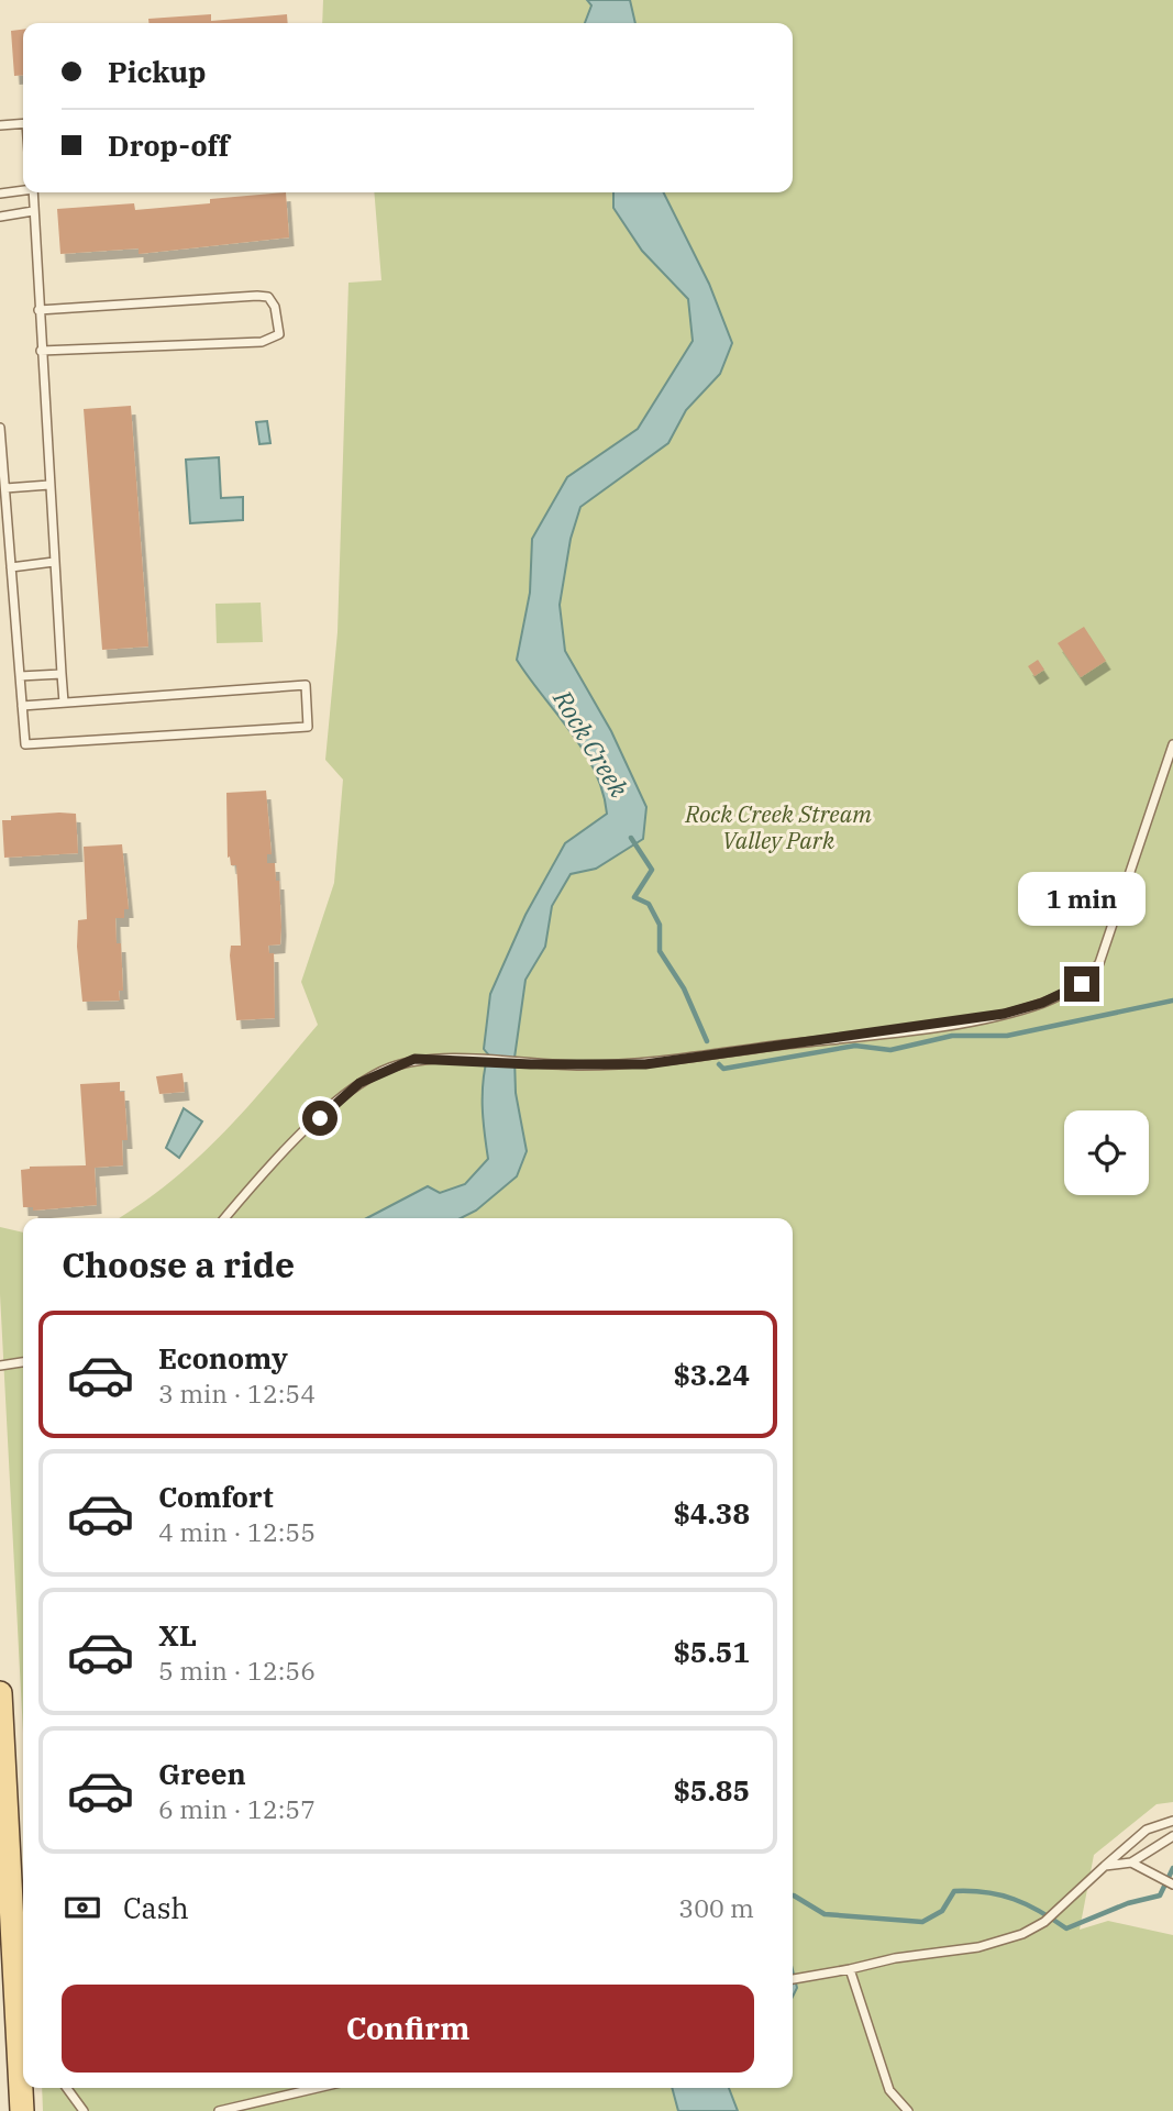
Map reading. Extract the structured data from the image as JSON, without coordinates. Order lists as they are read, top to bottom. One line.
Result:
{"water":["Rock Creek"],"parks":["Rock Creek Stream Valley Park"],"page":{"banner":["Pickup","Drop-off"],"bubble":"1 min","heading":"Choose a ride","list":[{"name":"Economy","note":"3 min · 12:54","value":"$3.24"},{"name":"Comfort","note":"4 min · 12:55","value":"$4.38"},{"name":"XL","note":"5 min · 12:56","value":"$5.51"},{"name":"Green","note":"6 min · 12:57","value":"$5.85"}],"pay":["Cash","300 m"],"buttons":"Confirm"}}
